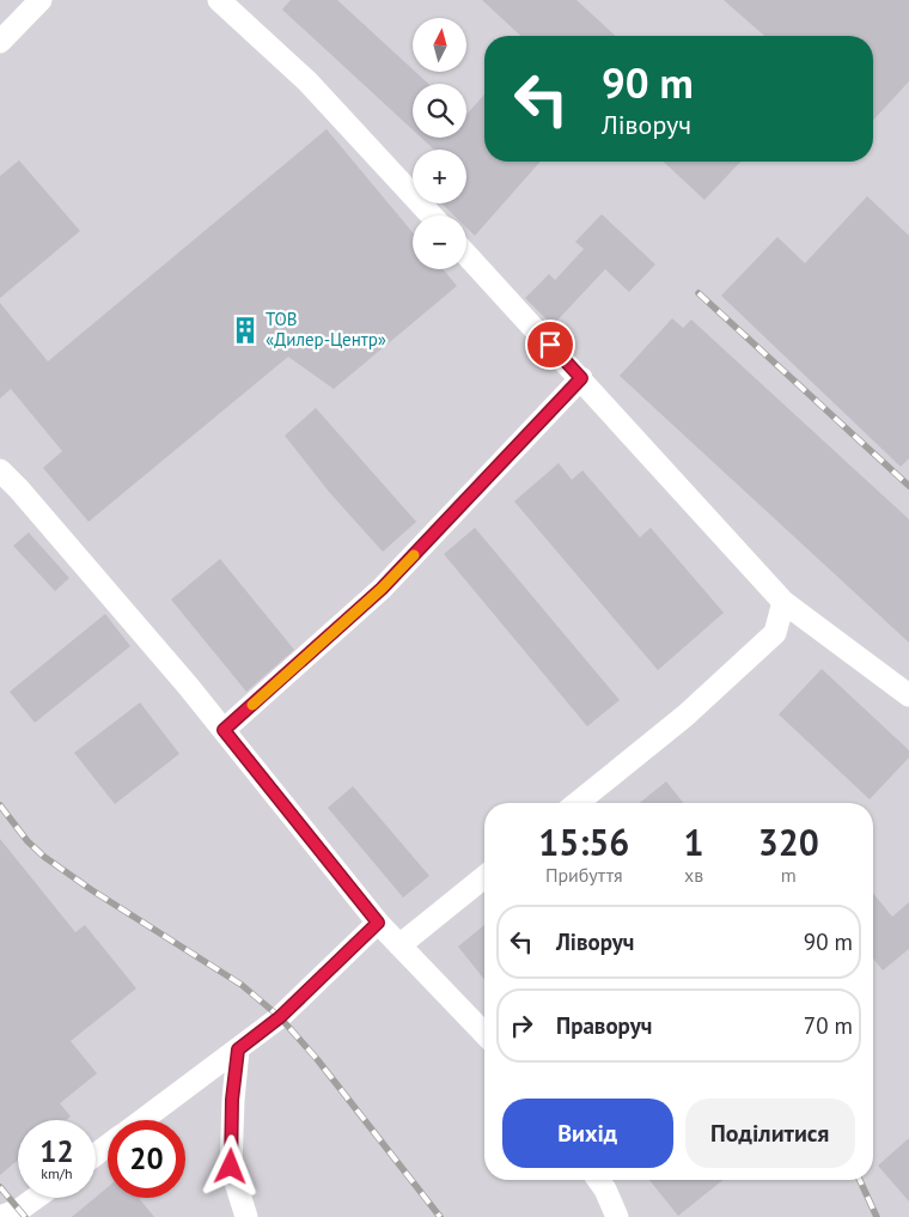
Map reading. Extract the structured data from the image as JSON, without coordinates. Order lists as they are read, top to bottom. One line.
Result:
{"places":{"building":["ТОВ «Дилер-Центр»"]},"north":"top","page":{"map_buttons":["+","−"],"turn":["90 m","Ліворуч"],"eta":["15:56","Прибуття","1","хв","320","m"],"list":[{"name":"Ліворуч","value":"90 m"},{"name":"Праворуч","value":"70 m"}],"buttons":["Вихід","Поділитися"],"speed":"12 km/h","limit":"20"}}
